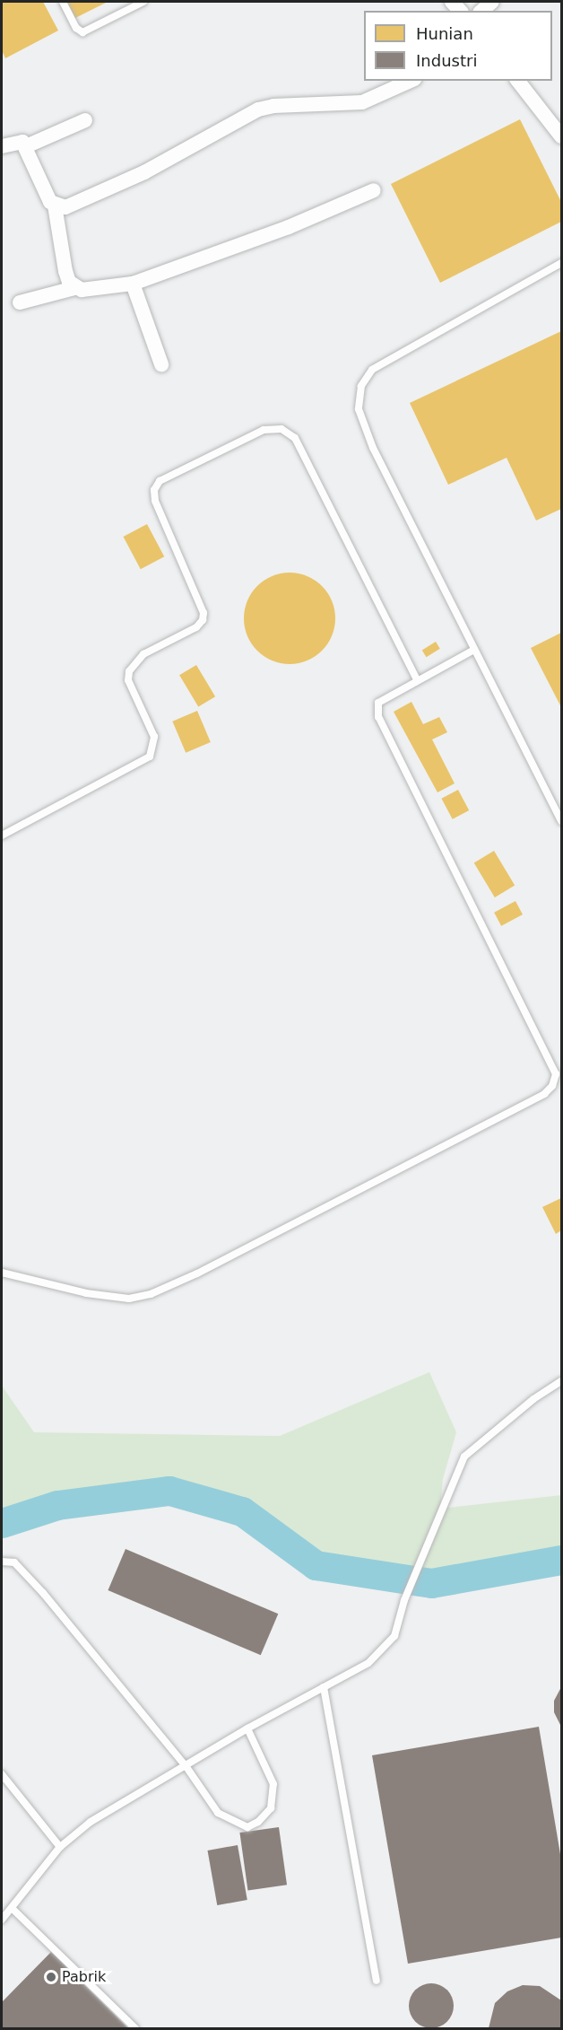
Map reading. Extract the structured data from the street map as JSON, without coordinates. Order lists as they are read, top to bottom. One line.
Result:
{"places":["Pabrik"],"legend":["Hunian","Industri"]}
